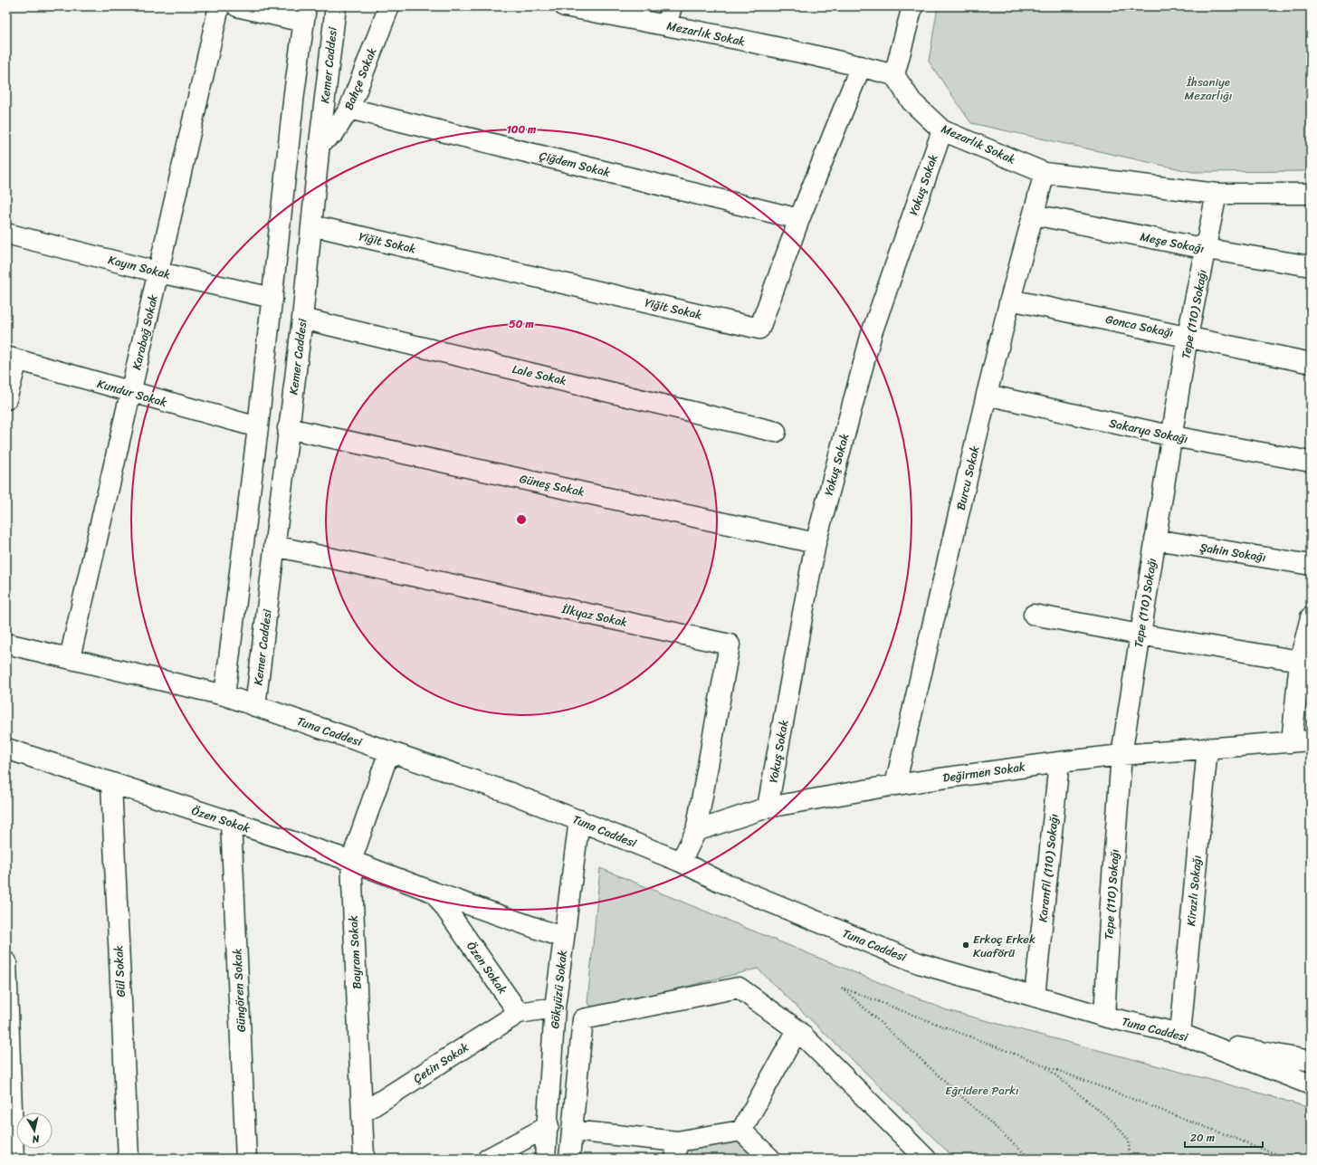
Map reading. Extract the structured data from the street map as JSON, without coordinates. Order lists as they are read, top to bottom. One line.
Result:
{"streets":{"street":["Mezarlık Sokak","Kemer Caddesi","Bahçe Sokak","Çiğdem Sokak","Yokuş Sokak","Yiğit Sokak","Meşe Sokağı","Kayın Sokak","Tepe (110) Sokağı","Gonca Sokağı","Karabağ Sokak","Lale Sokak","Kundur Sokak","Sakarya Sokağı","Burcu Sokak","Güneş Sokak","Şahin Sokağı","İlkyaz Sokak","Tuna Caddesi","Değirmen Sokak","Özen Sokak","Karanfil (110) Sokağı","Kirazlı Sokağı","Bayram Sokak","Gül Sokak","Gökyüzü Sokak","Güngören Sokak","Çetin Sokak"]},"crossings":[["Mezarlık Sokak","Yokuş Sokak"],["Mezarlık Sokak","Yiğit Sokak"],["Mezarlık Sokak","Tepe (110) Sokağı"],["Mezarlık Sokak","Burcu Sokak"],["Kemer Caddesi","Bahçe Sokak"],["Kemer Caddesi","Yiğit Sokak"],["Kemer Caddesi","Lale Sokak"],["Kemer Caddesi","Güneş Sokak"],["Kemer Caddesi","İlkyaz Sokak"],["Kemer Caddesi","Tuna Caddesi"],["Bahçe Sokak","Çiğdem Sokak"],["Çiğdem Sokak","Yiğit Sokak"],["Yokuş Sokak","Güneş Sokak"],["Yokuş Sokak","Değirmen Sokak"],["Meşe Sokağı","Tepe (110) Sokağı"],["Meşe Sokağı","Burcu Sokak"],["Kayın Sokak","Karabağ Sokak"],["Tepe (110) Sokağı","Gonca Sokağı"],["Tepe (110) Sokağı","Sakarya Sokağı"],["Tepe (110) Sokağı","Şahin Sokağı"],["Tepe (110) Sokağı","Tuna Caddesi"],["Tepe (110) Sokağı","Değirmen Sokak"],["Gonca Sokağı","Burcu Sokak"],["Karabağ Sokak","Kundur Sokak"],["Karabağ Sokak","Tuna Caddesi"],["Sakarya Sokağı","Burcu Sokak"],["Burcu Sokak","Değirmen Sokak"],["İlkyaz Sokak","Değirmen Sokak"],["Tuna Caddesi","Karanfil (110) Sokağı"],["Tuna Caddesi","Kirazlı Sokağı"],["Tuna Caddesi","Bayram Sokak"],["Tuna Caddesi","Gökyüzü Sokak"],["Değirmen Sokak","Karanfil (110) Sokağı"],["Değirmen Sokak","Kirazlı Sokağı"],["Özen Sokak","Bayram Sokak"],["Özen Sokak","Gül Sokak"],["Özen Sokak","Gökyüzü Sokak"],["Özen Sokak","Güngören Sokak"],["Özen Sokak","Çetin Sokak"],["Bayram Sokak","Çetin Sokak"]],"parks":["İhsaniye Mezarlığı","Eğridere Parkı"],"places":["Erkoç Erkek Kuaförü"],"scale_bar":"20 m","north":"bottom","rings":["100 m","50 m"]}
